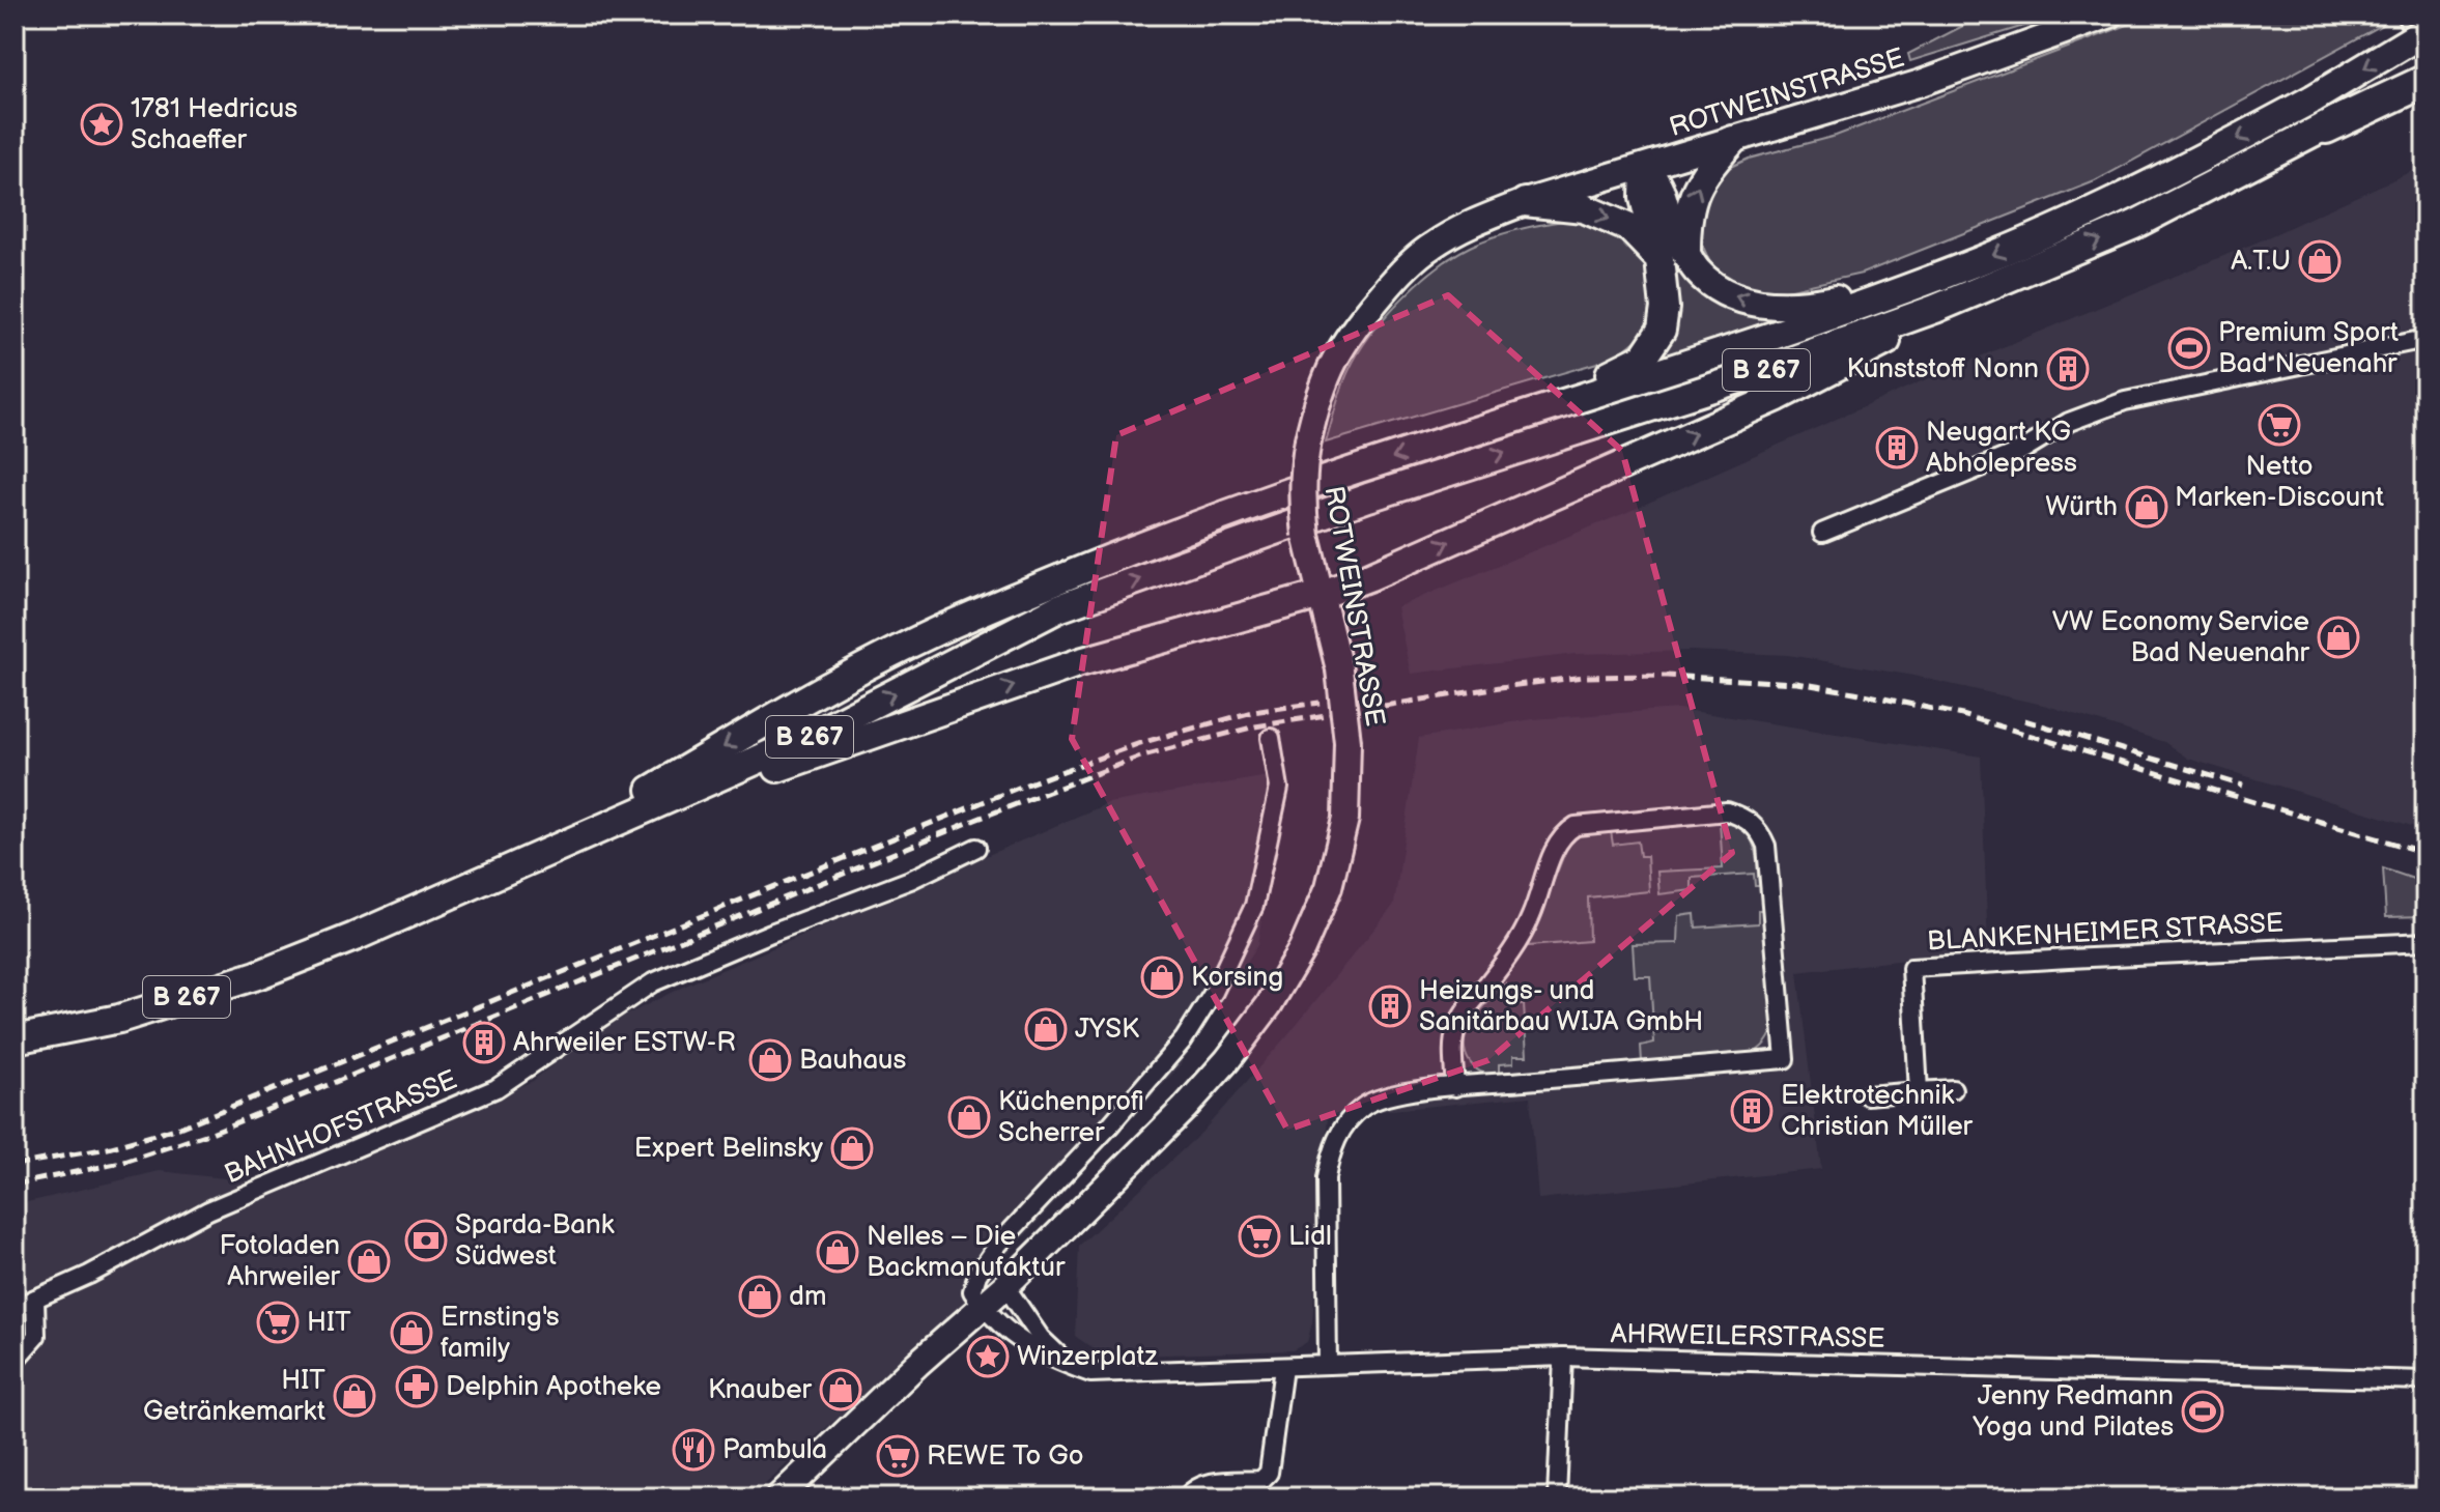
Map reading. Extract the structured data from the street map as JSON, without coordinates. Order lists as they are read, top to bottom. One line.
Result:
{"streets":{"main road":["ROTWEINSTRASSE","B 267"],"street":["BLANKENHEIMER STRASSE","BAHNHOFSTRASSE","AHRWEILERSTRASSE"]},"crossings":[["ROTWEINSTRASSE","B 267"],["ROTWEINSTRASSE","AHRWEILERSTRASSE"]],"places":{"place":["1781 Hedricus Schaeffer","Winzerplatz"],"shop":["A.T.U","Würth","VW Economy Service Bad Neuenahr","Korsing","JYSK","Bauhaus","Küchenprofi Scherrer","Expert Belinsky","Nelles – Die Backmanufaktur","Fotoladen Ahrweiler","dm","Ernsting's family","Knauber","HIT Getränkemarkt"],"sports":["Premium Sport Bad Neuenahr","Jenny Redmann Yoga und Pilates"],"building":["Kunststoff Nonn","Neugart KG Abholepress","Heizungs- und Sanitärbau WIJA GmbH","Ahrweiler ESTW-R","Elektrotechnik Christian Müller"],"supermarket":["Netto Marken-Discount","Lidl","HIT","REWE To Go"],"bank":["Sparda-Bank Südwest"],"pharmacy":["Delphin Apotheke"],"restaurant":["Pambula"]}}
